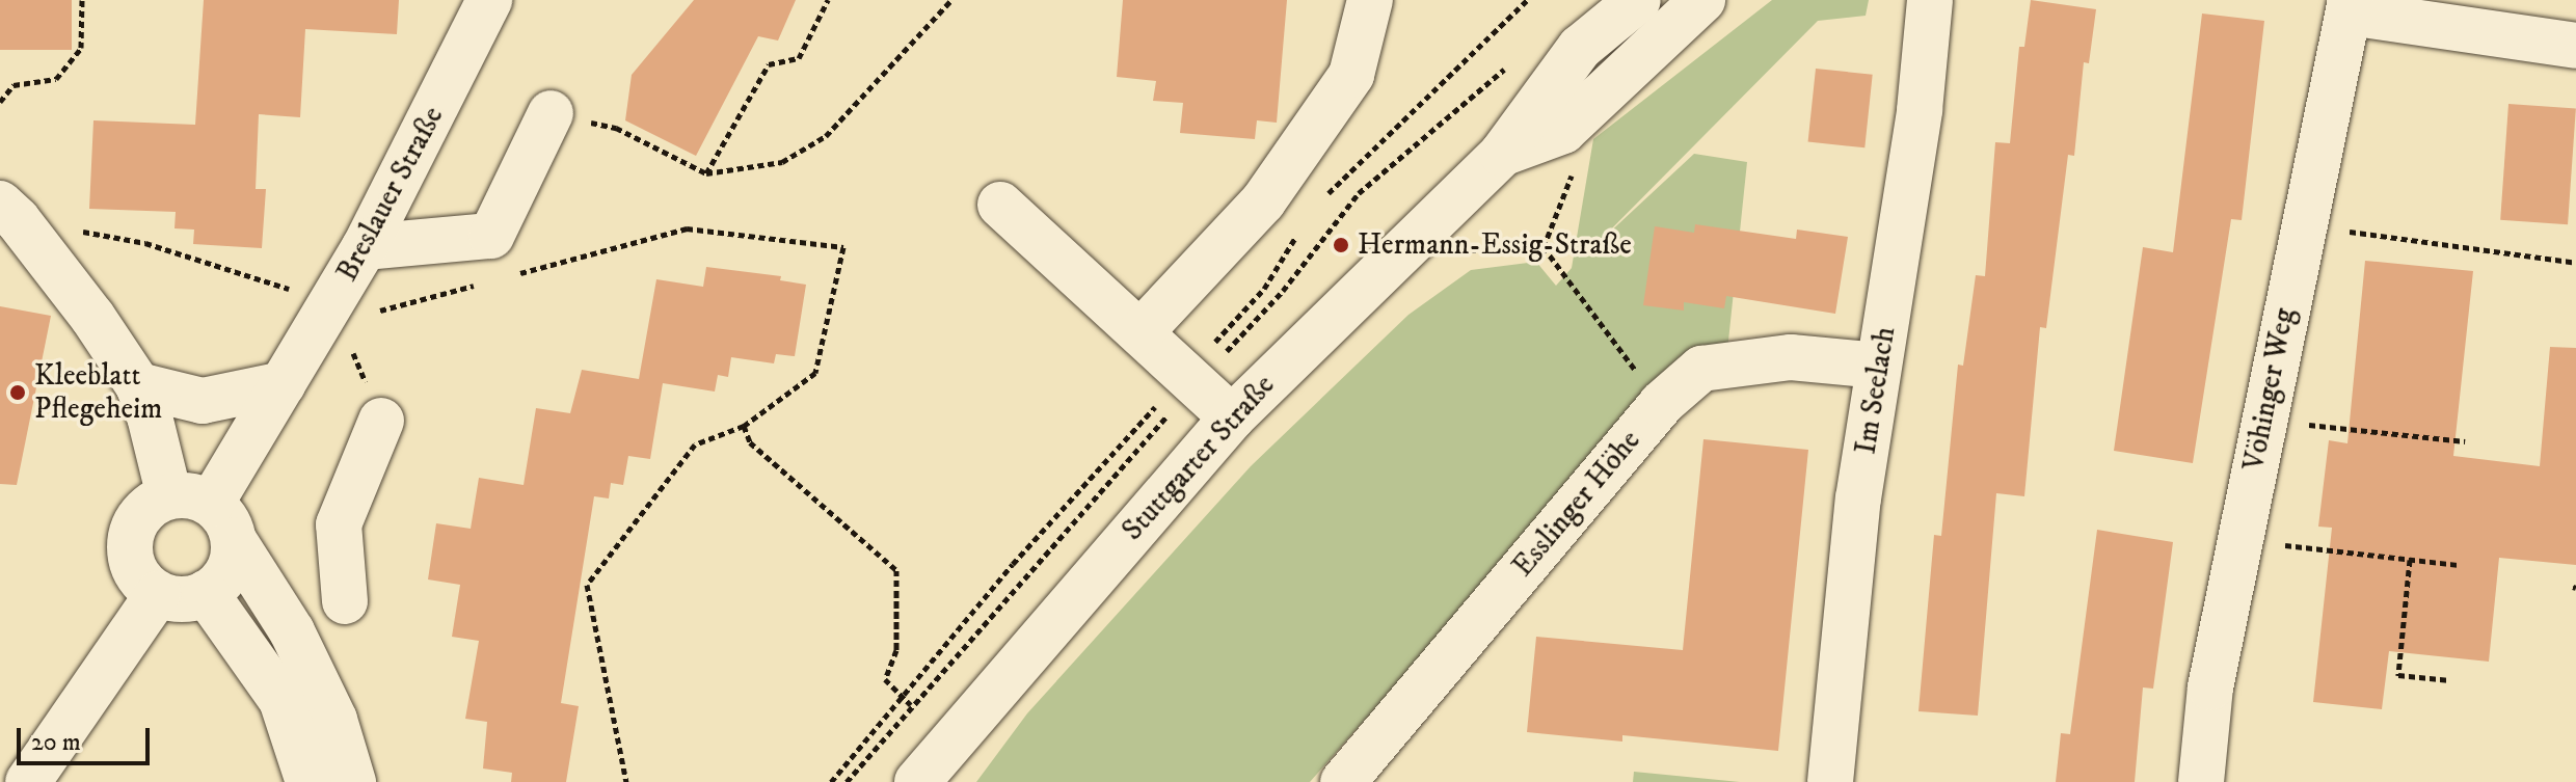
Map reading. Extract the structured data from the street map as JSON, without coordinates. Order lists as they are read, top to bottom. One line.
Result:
{"streets":{"street":["Breslauer Straße","Vöhinger Weg","Im Seelach","Stuttgarter Straße","Esslinger Höhe"]},"crossings":[["Im Seelach","Esslinger Höhe"]],"places":["Hermann-Essig-Straße","Kleeblatt Pflegeheim"],"scale_bar":"20 m"}
